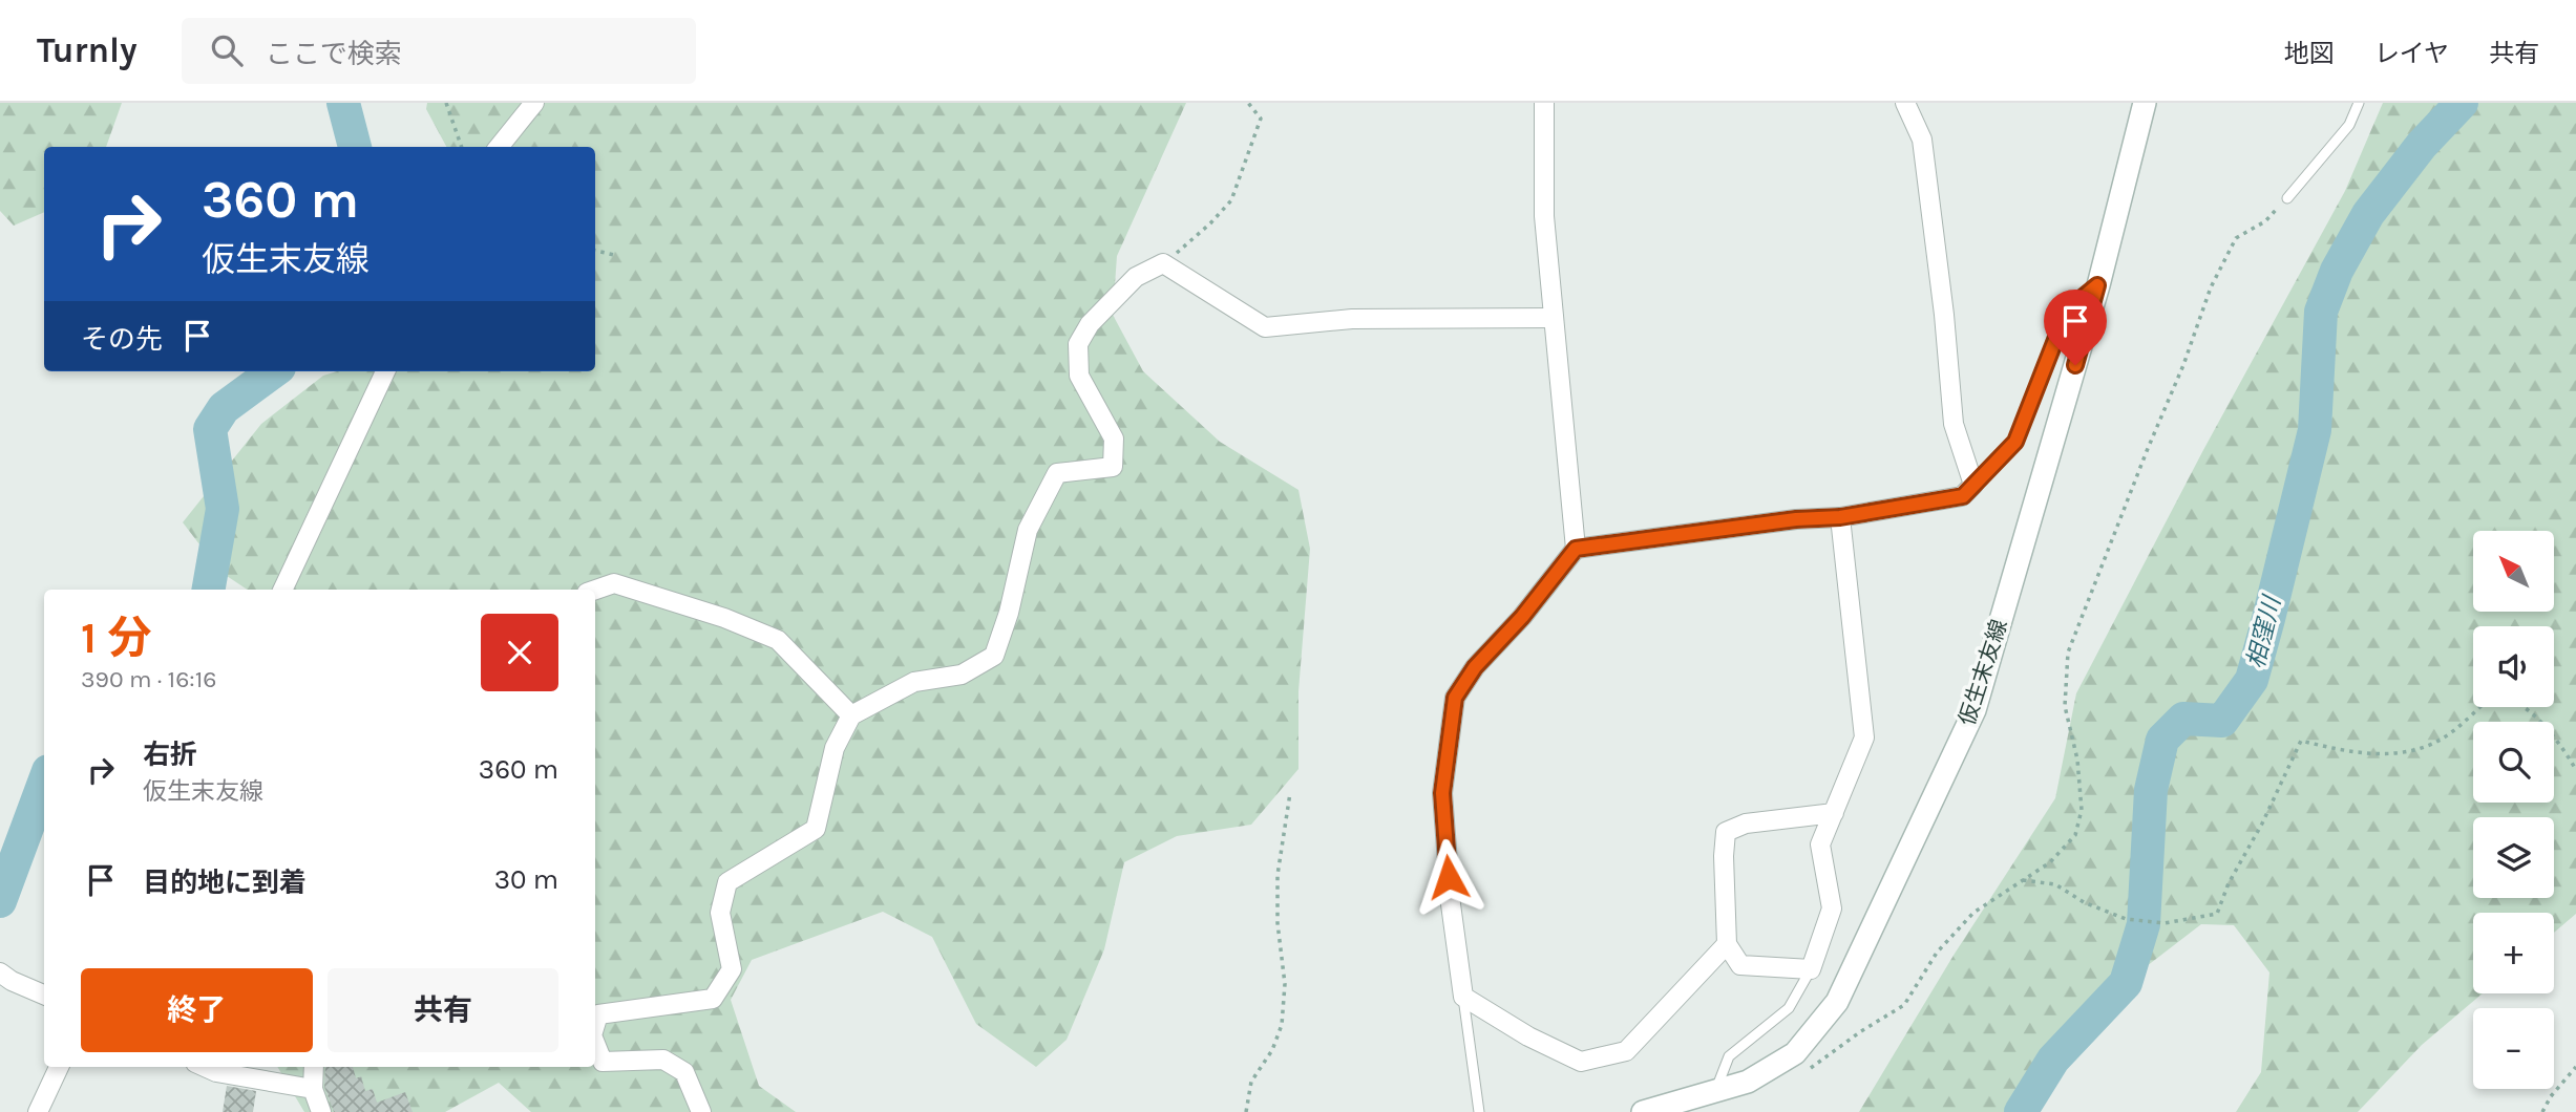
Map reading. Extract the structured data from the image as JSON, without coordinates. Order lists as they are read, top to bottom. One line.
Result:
{"streets":{"main road":["仮生末友線"]},"water":["相窪川"],"north":"top left","page":{"header":"Turnly","search":"ここで検索","nav":["地図","レイヤ","共有"],"turn":["360 m","仮生末友線"],"then":"その先","map_buttons":["+","−"],"heading":["1 分","390 m · 16:16"],"list":[{"name":"右折","note":"仮生末友線","value":"360 m"},{"name":"目的地に到着","value":"30 m"}],"buttons":["終了","共有"]}}
